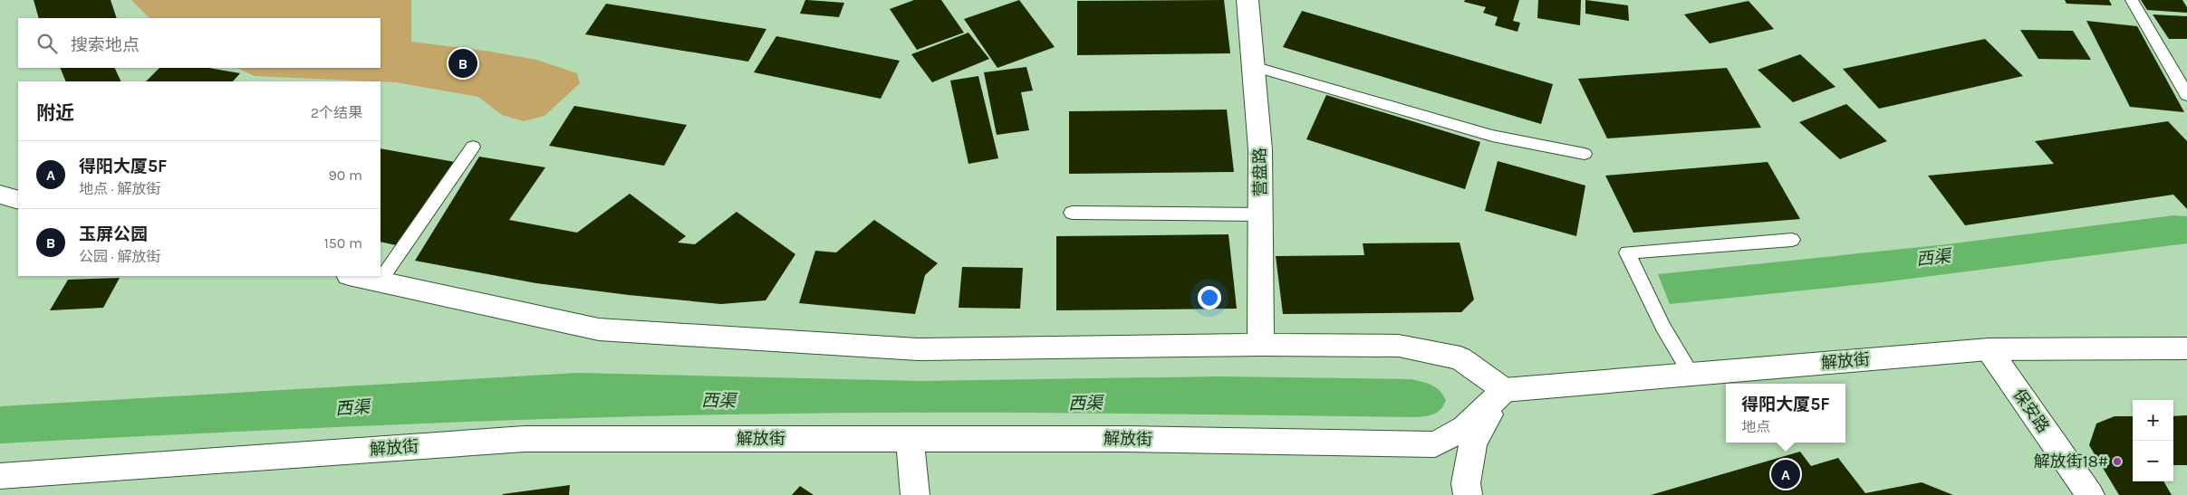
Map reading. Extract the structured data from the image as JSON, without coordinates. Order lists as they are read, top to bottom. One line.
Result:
{"streets":{"street":["营盘路","解放街","保安路"]},"crossings":[["解放街","保安路"]],"water":["西渠"],"places":["解放街18#"],"page":{"search":"搜索地点","pins":["B","A"],"heading":["附近","2个结果"],"list":[{"mark":"A","name":"得阳大厦5F","note":"地点 · 解放街","value":"90 m"},{"mark":"B","name":"玉屏公园","note":"公园 · 解放街","value":"150 m"}],"popup":["得阳大厦5F","地点"],"map_buttons":["+","−"]}}
